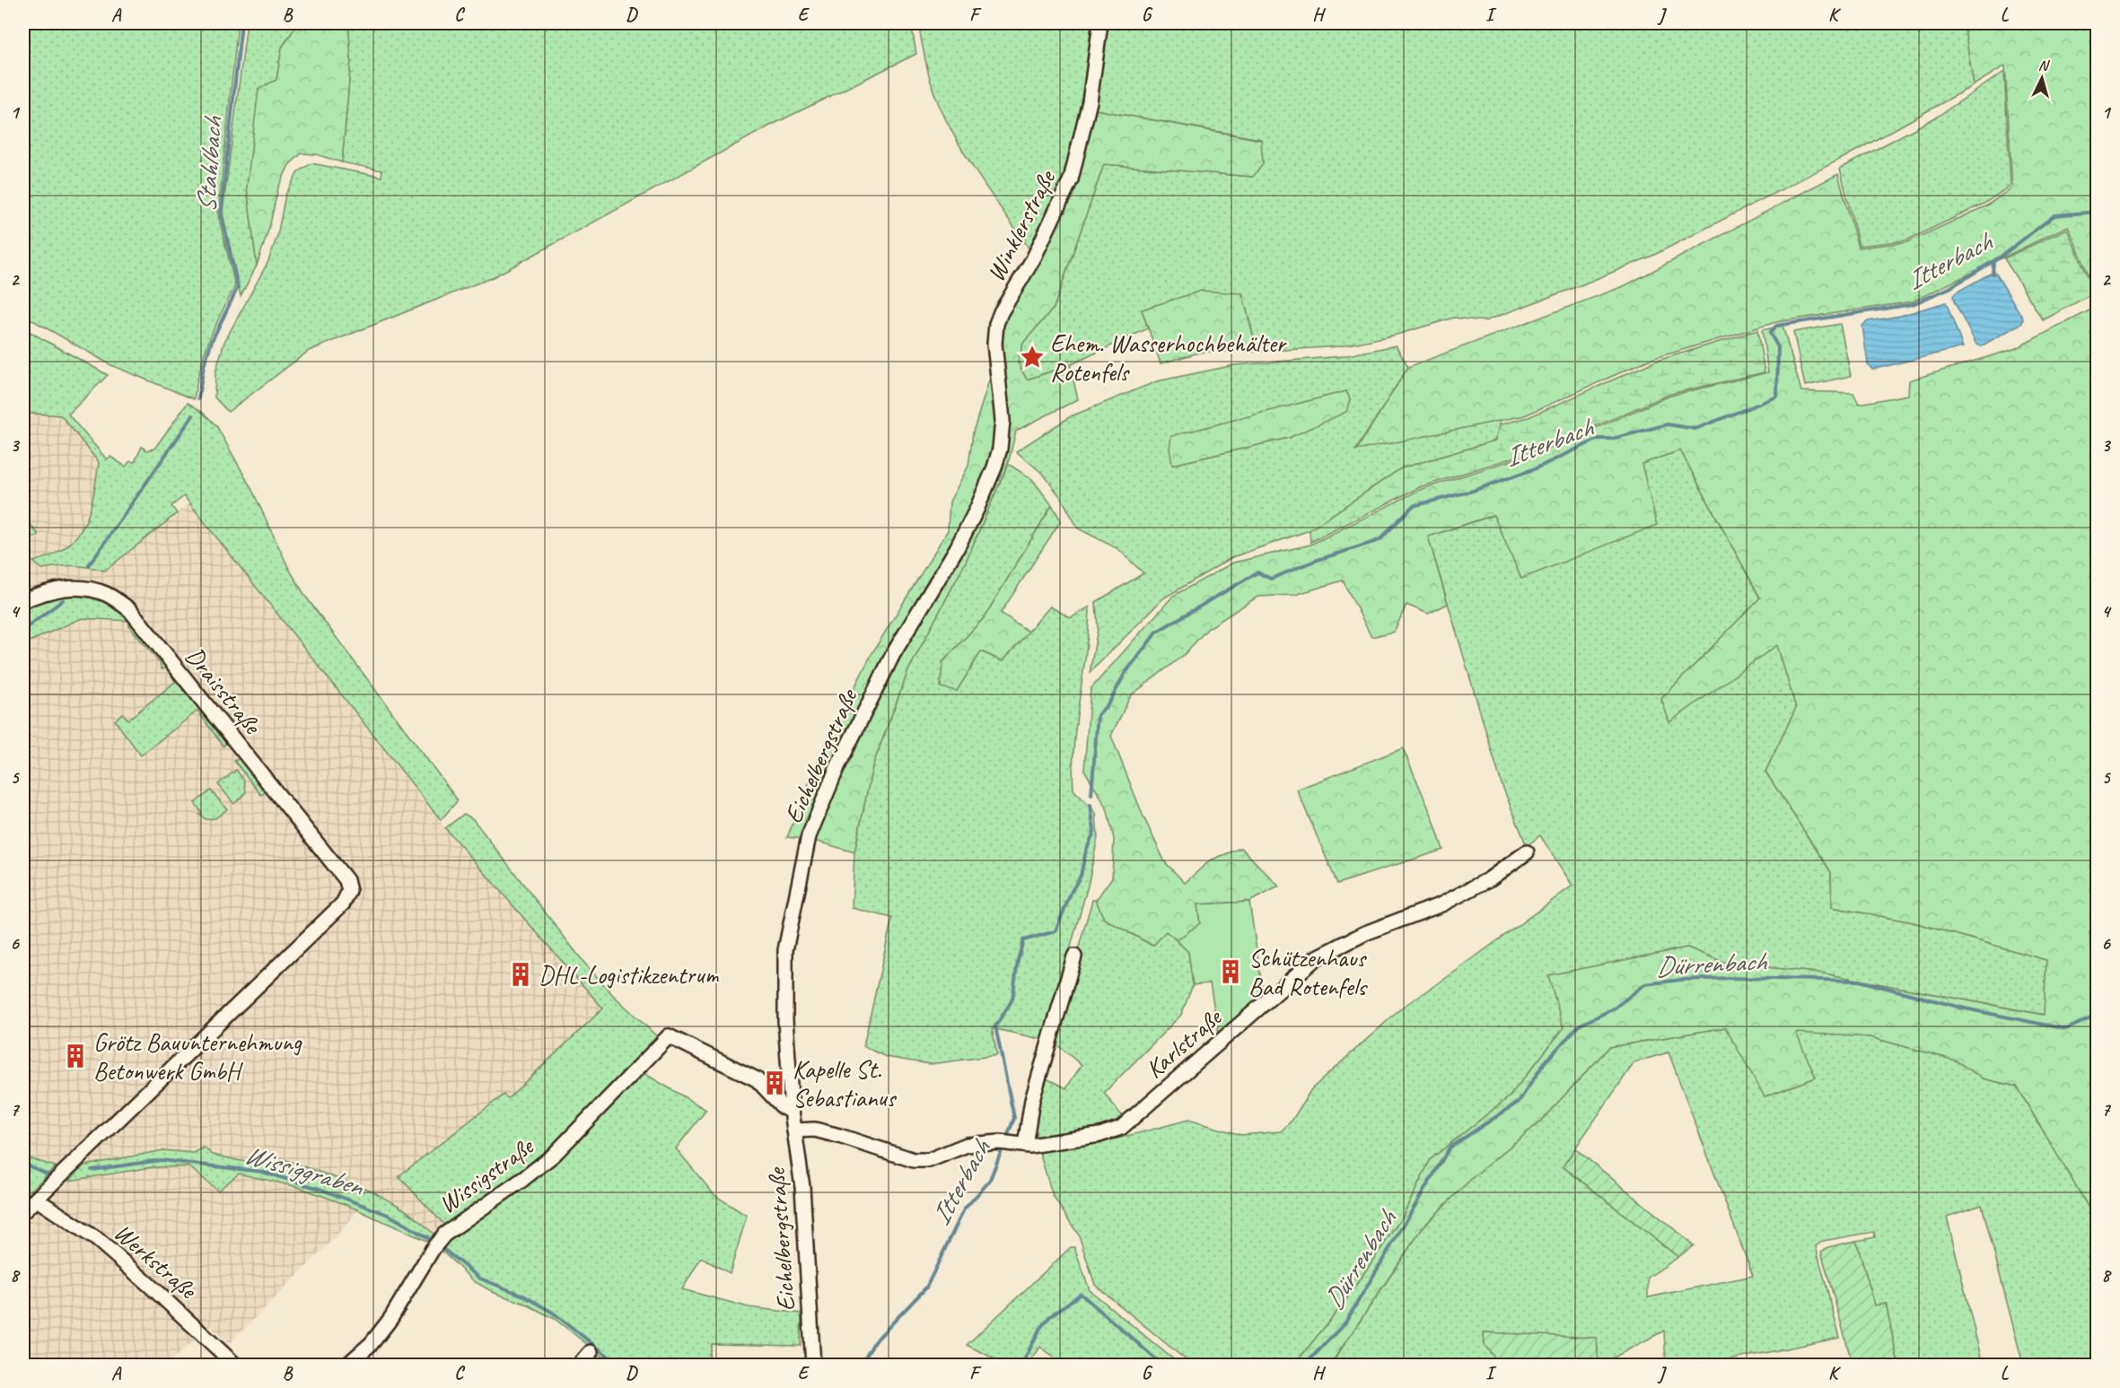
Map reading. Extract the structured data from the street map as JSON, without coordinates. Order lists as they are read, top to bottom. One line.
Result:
{"streets":{"street":["Winklerstraße","Draisstraße","Eichelbergstraße","Karlstraße","Wissigstraße","Werkstraße"]},"crossings":[["Winklerstraße","Eichelbergstraße"],["Draisstraße","Werkstraße"],["Eichelbergstraße","Karlstraße"],["Eichelbergstraße","Wissigstraße"]],"water":["Stahlbach","Itterbach","Dürrenbach","Wissiggraben"],"places":{"place":["Ehem. Wasserhochbehälter Rotenfels"],"building":["Schützenhaus Bad Rotenfels","DHL-Logistikzentrum","Grötz Bauunternehmung Betonwerk GmbH","Kapelle St. Sebastianus"]},"north":"top","grid":{"columns":["A","B","C","D","E","F","G","H","I","J","K","L"],"rows":["1","2","3","4","5","6","7","8"]}}
